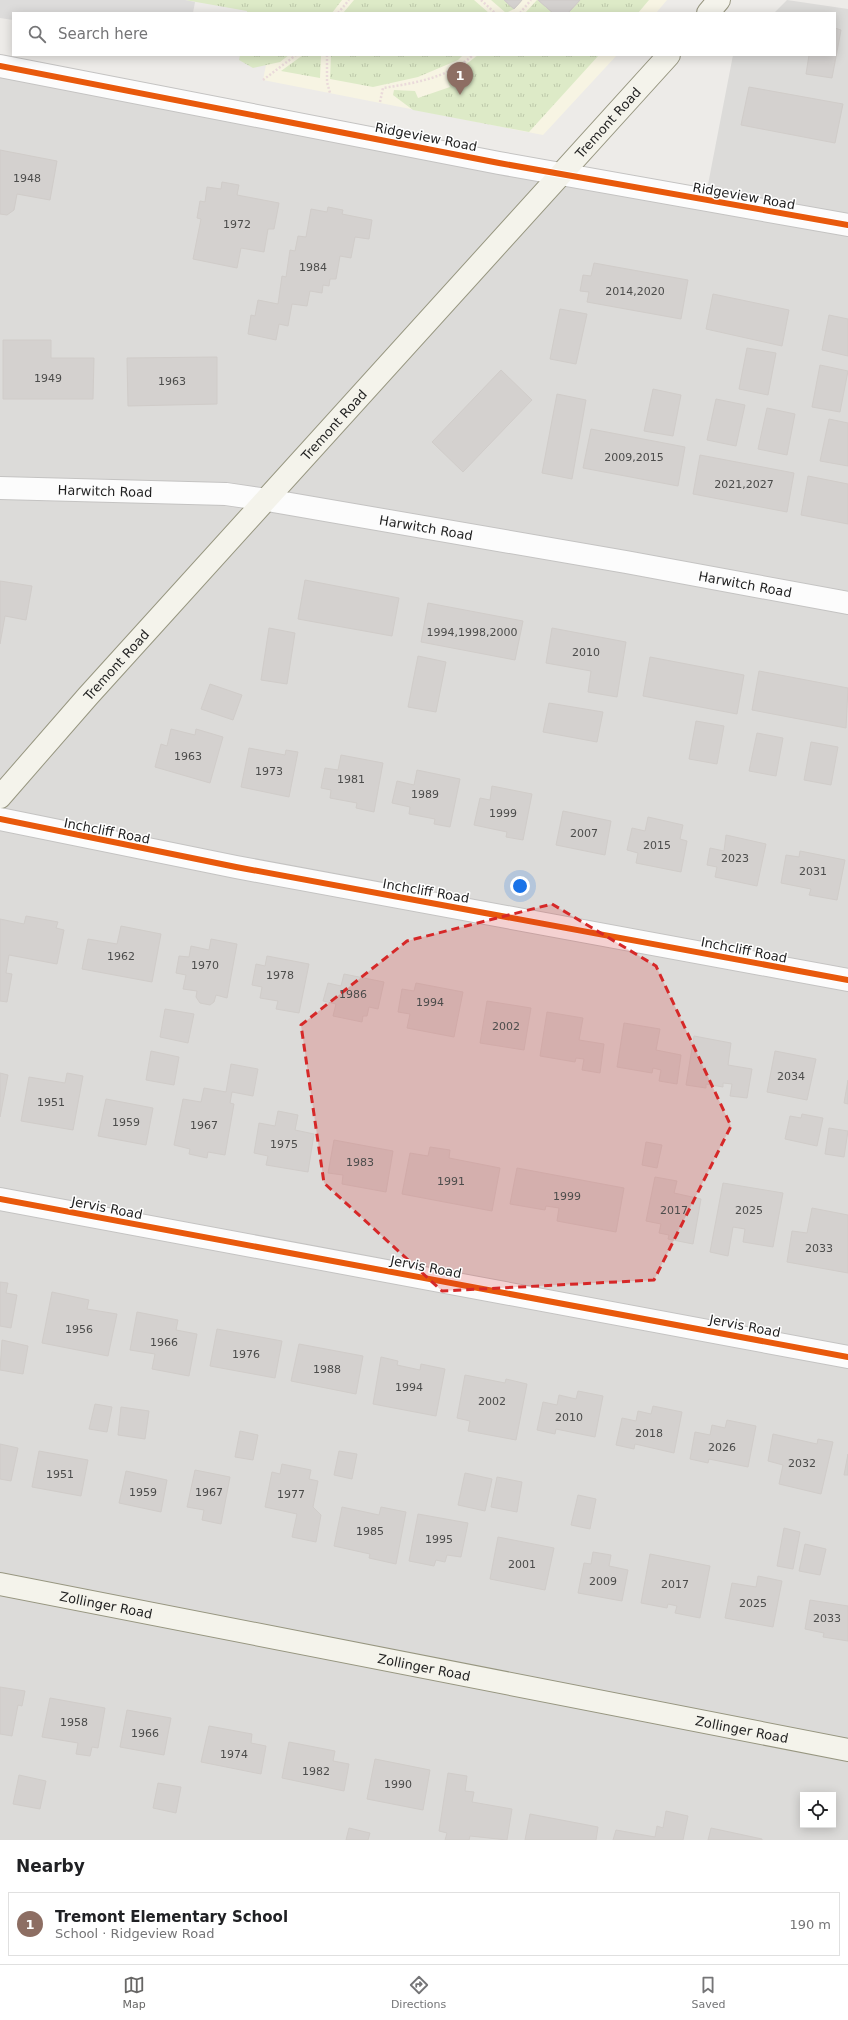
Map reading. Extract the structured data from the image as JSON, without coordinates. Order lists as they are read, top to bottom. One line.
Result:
{"streets":{"main road":["Tremont Road","Zollinger Road"],"street":["Ridgeview Road","Harwitch Road","Inchcliff Road","Jervis Road"]},"crossings":[["Tremont Road","Ridgeview Road"],["Tremont Road","Harwitch Road"]],"house_numbers":["1948","1972","1984","2014,2020","1949","1963","2009,2015","2021,2027","1994,1998,2000","2010","1963","1973","1981","1989","1999","2007","2015","2023","2031","1962","1970","1978","1986","1994","2002","2034","1951","1959","1967","1975","1983","1991","1999","2017","2025","2033","1956","1966","1976","1988","1994","2002","2010","2018","2026","2032","1951","1959","1967","1977","1985","1995","2001","2009","2017","2025","2033","1958","1966","1974","1982","1990"],"page":{"search":"Search here","pins":"1","heading":"Nearby","list":[{"mark":"1","name":"Tremont Elementary School","note":"School · Ridgeview Road","value":"190 m"}],"nav":["Map","Directions","Saved"]}}
